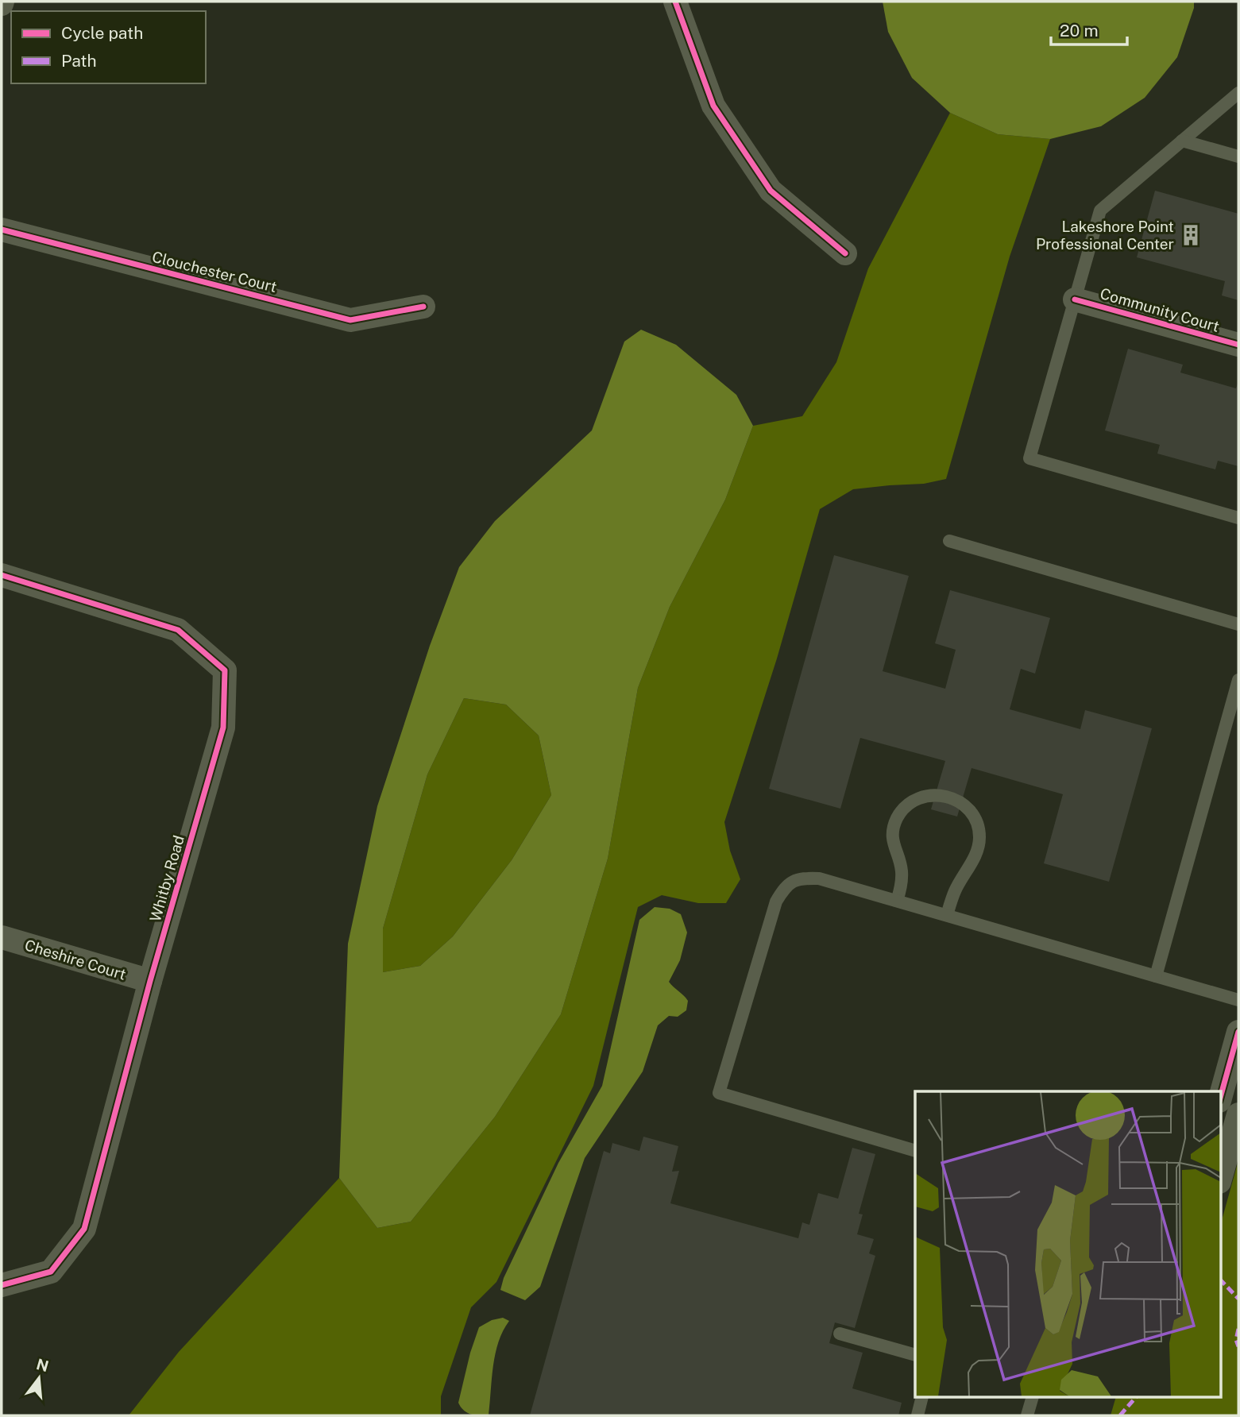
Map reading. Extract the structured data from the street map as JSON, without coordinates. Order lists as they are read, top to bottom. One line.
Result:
{"streets":{"street":["Clouchester Court","Community Court","Whitby Road","Cheshire Court"]},"crossings":[["Whitby Road","Cheshire Court"]],"places":{"building":["Lakeshore Point Professional Center"]},"legend":["Cycle path","Path"],"scale_bar":"20 m","north":"top"}
